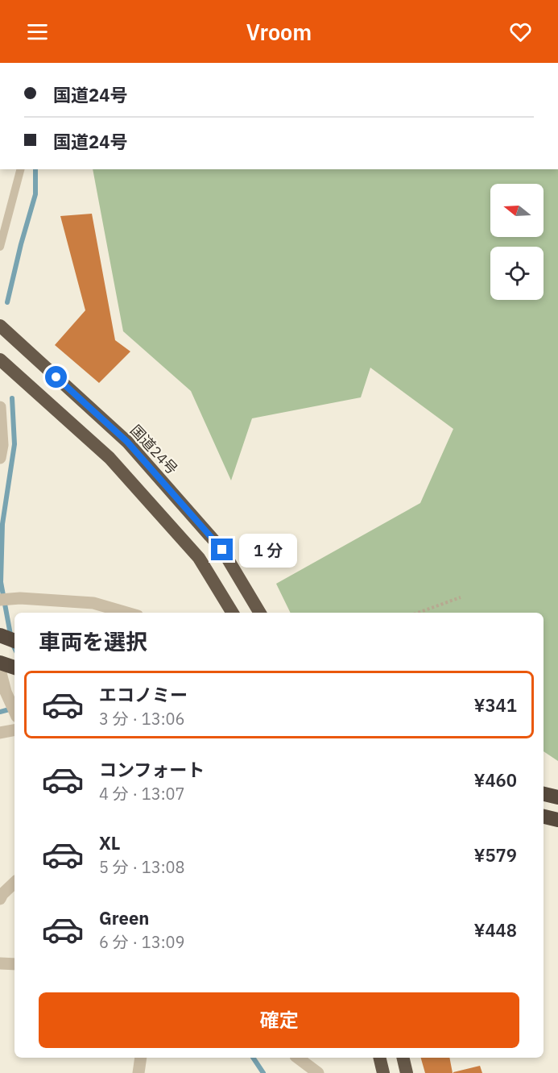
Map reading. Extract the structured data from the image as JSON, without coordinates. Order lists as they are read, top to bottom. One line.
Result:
{"streets":{"highway":["国道24号"]},"north":"left","page":{"header":"Vroom","banner":["国道24号","国道24号"],"bubble":"1 分","heading":"車両を選択","list":[{"name":"エコノミー","note":"3 分 · 13:06","value":"¥341"},{"name":"コンフォート","note":"4 分 · 13:07","value":"¥460"},{"name":"XL","note":"5 分 · 13:08","value":"¥579"},{"name":"Green","note":"6 分 · 13:09","value":"¥448"}],"buttons":"確定"}}
